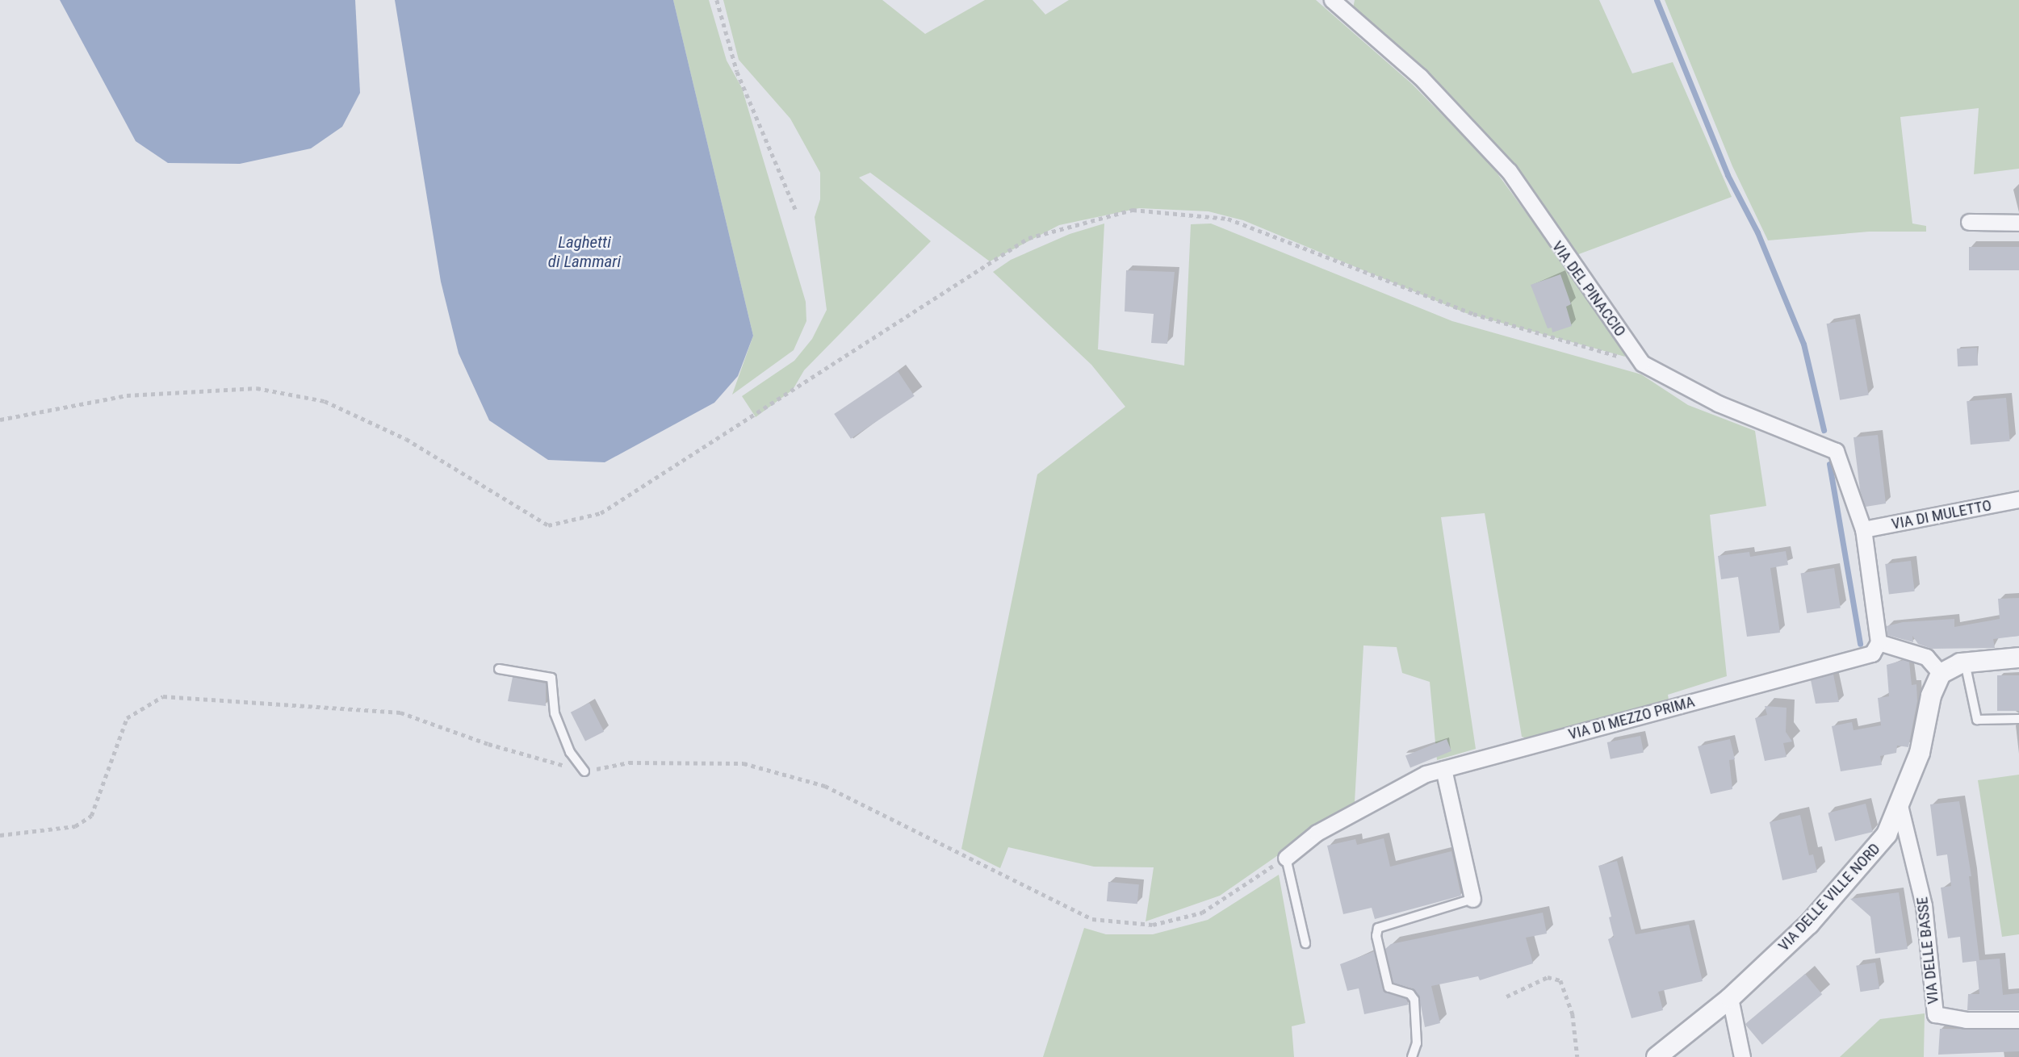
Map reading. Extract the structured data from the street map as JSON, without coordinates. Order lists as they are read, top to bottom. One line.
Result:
{"streets":{"street":["VIA DEL PINACCIO","VIA DI MULETTO","VIA DI MEZZO PRIMA","VIA DELLE VILLE NORD","VIA DELLE BASSE"]},"crossings":[["VIA DEL PINACCIO","VIA DI MULETTO"],["VIA DELLE VILLE NORD","VIA DELLE BASSE"]],"water":["Laghetti di Lammari"]}
